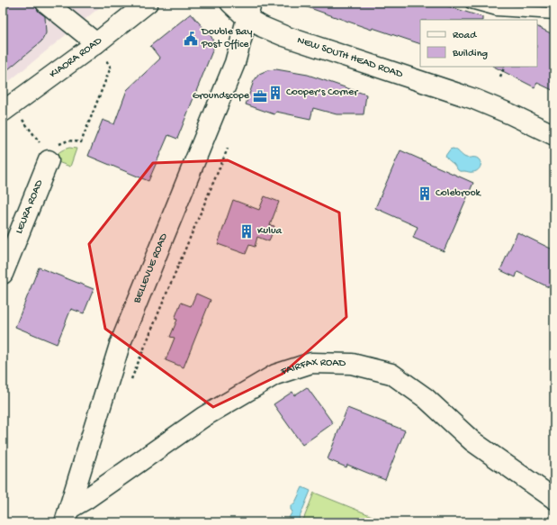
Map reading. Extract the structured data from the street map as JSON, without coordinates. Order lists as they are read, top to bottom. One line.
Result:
{"streets":{"street":["NEW SOUTH HEAD ROAD","KIAORA ROAD","LEURA ROAD","BELLEVUE ROAD","FAIRFAX ROAD"]},"crossings":[["NEW SOUTH HEAD ROAD","BELLEVUE ROAD"],["BELLEVUE ROAD","FAIRFAX ROAD"]],"places":{"public building":["Double Bay Post Office"],"building":["Cooper’s Corner","Colebrook","Kulua"],"office":["Groundscope"]},"legend":["Road","Building"]}
